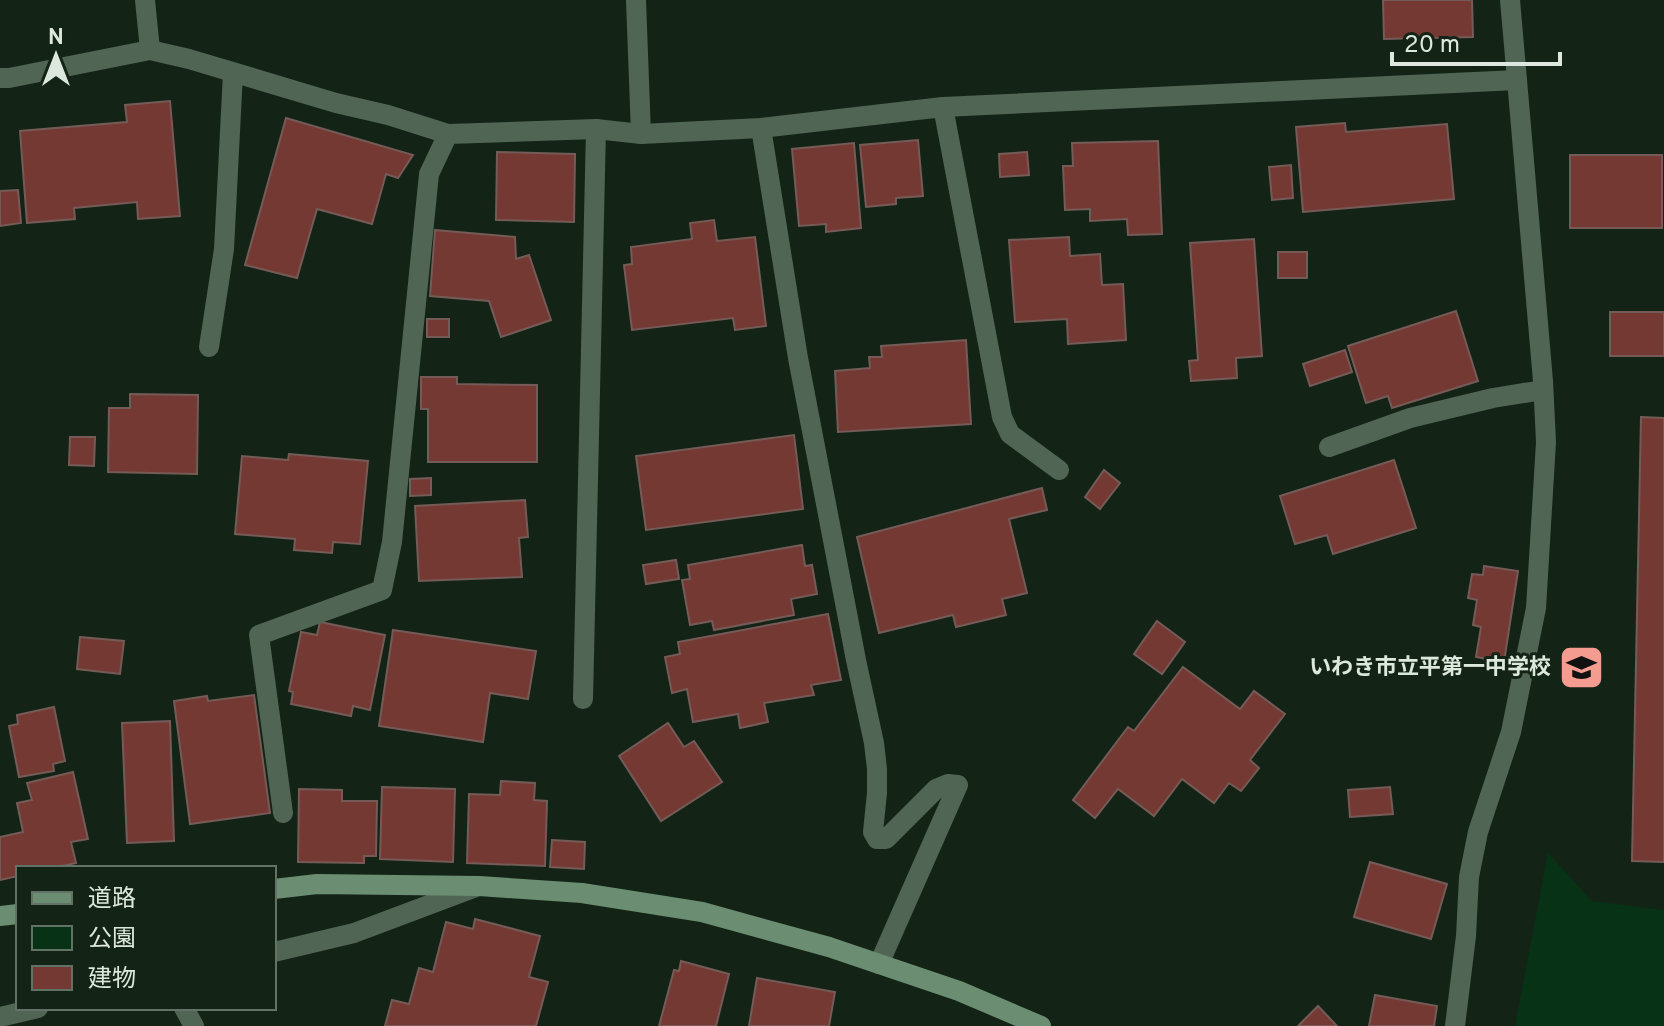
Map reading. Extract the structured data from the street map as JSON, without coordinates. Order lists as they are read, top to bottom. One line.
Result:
{"places":{"school or university":["いわき市立平第一中学校"]},"legend":["道路","公園","建物"],"scale_bar":"20 m","north":"top"}
